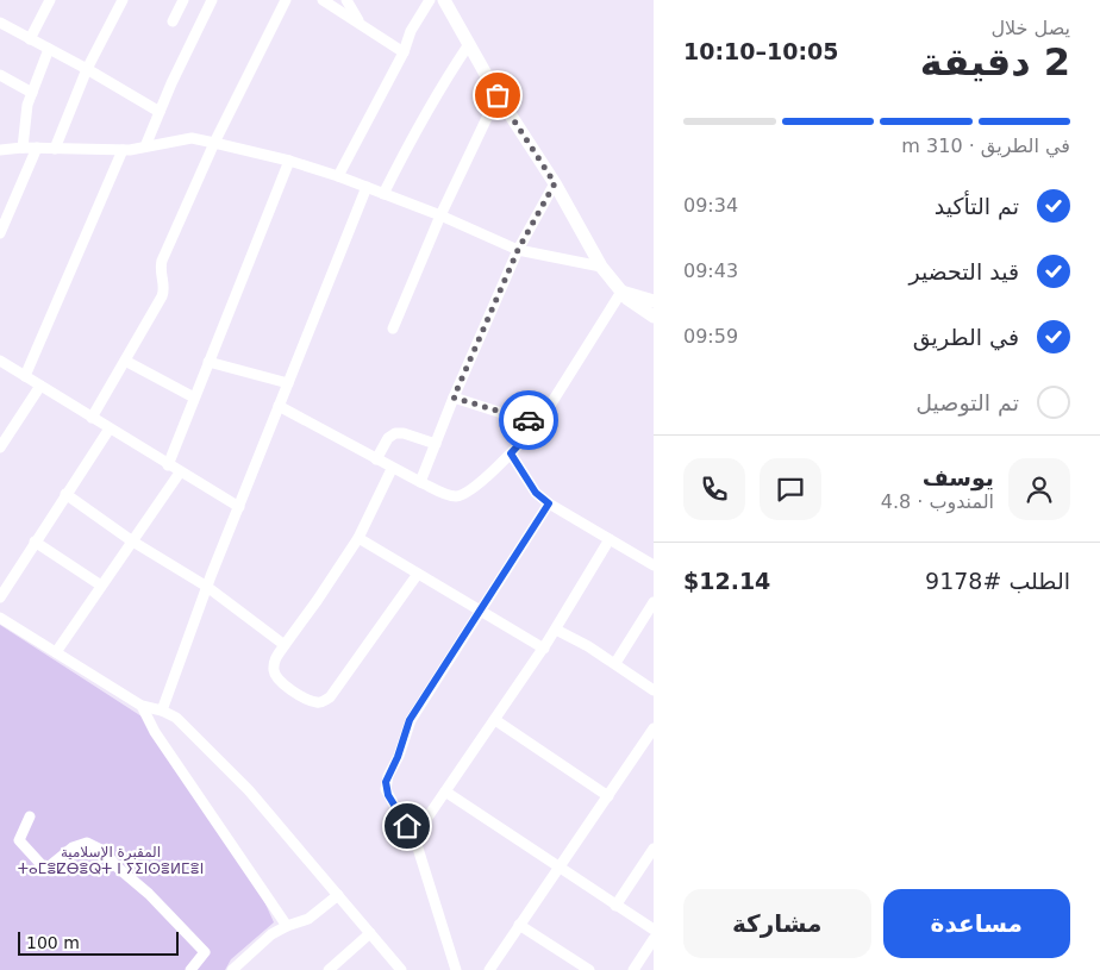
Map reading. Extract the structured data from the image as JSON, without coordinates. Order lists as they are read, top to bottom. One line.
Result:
{"parks":["المقبرة الإسلامية ⵜⴰⵎⴻⵇⴱⴻⵕⵜ ⵏ ⵢⵉⵏⵙⴻⵍⵎⴻⵏ"],"scale_bar":"100 m","page":{"heading":["2 دقيقة","يصل خلال","10:05–10:10"],"panel":["يوسف","المندوب · 4.8","الطلب #9178","$12.14"],"bar":"في الطريق · 310 m","list":[["تم التأكيد","09:34"],["قيد التحضير","09:43"],["في الطريق","09:59"],"تم التوصيل"],"buttons":["مساعدة","مشاركة"],"scale":"100 m"}}
